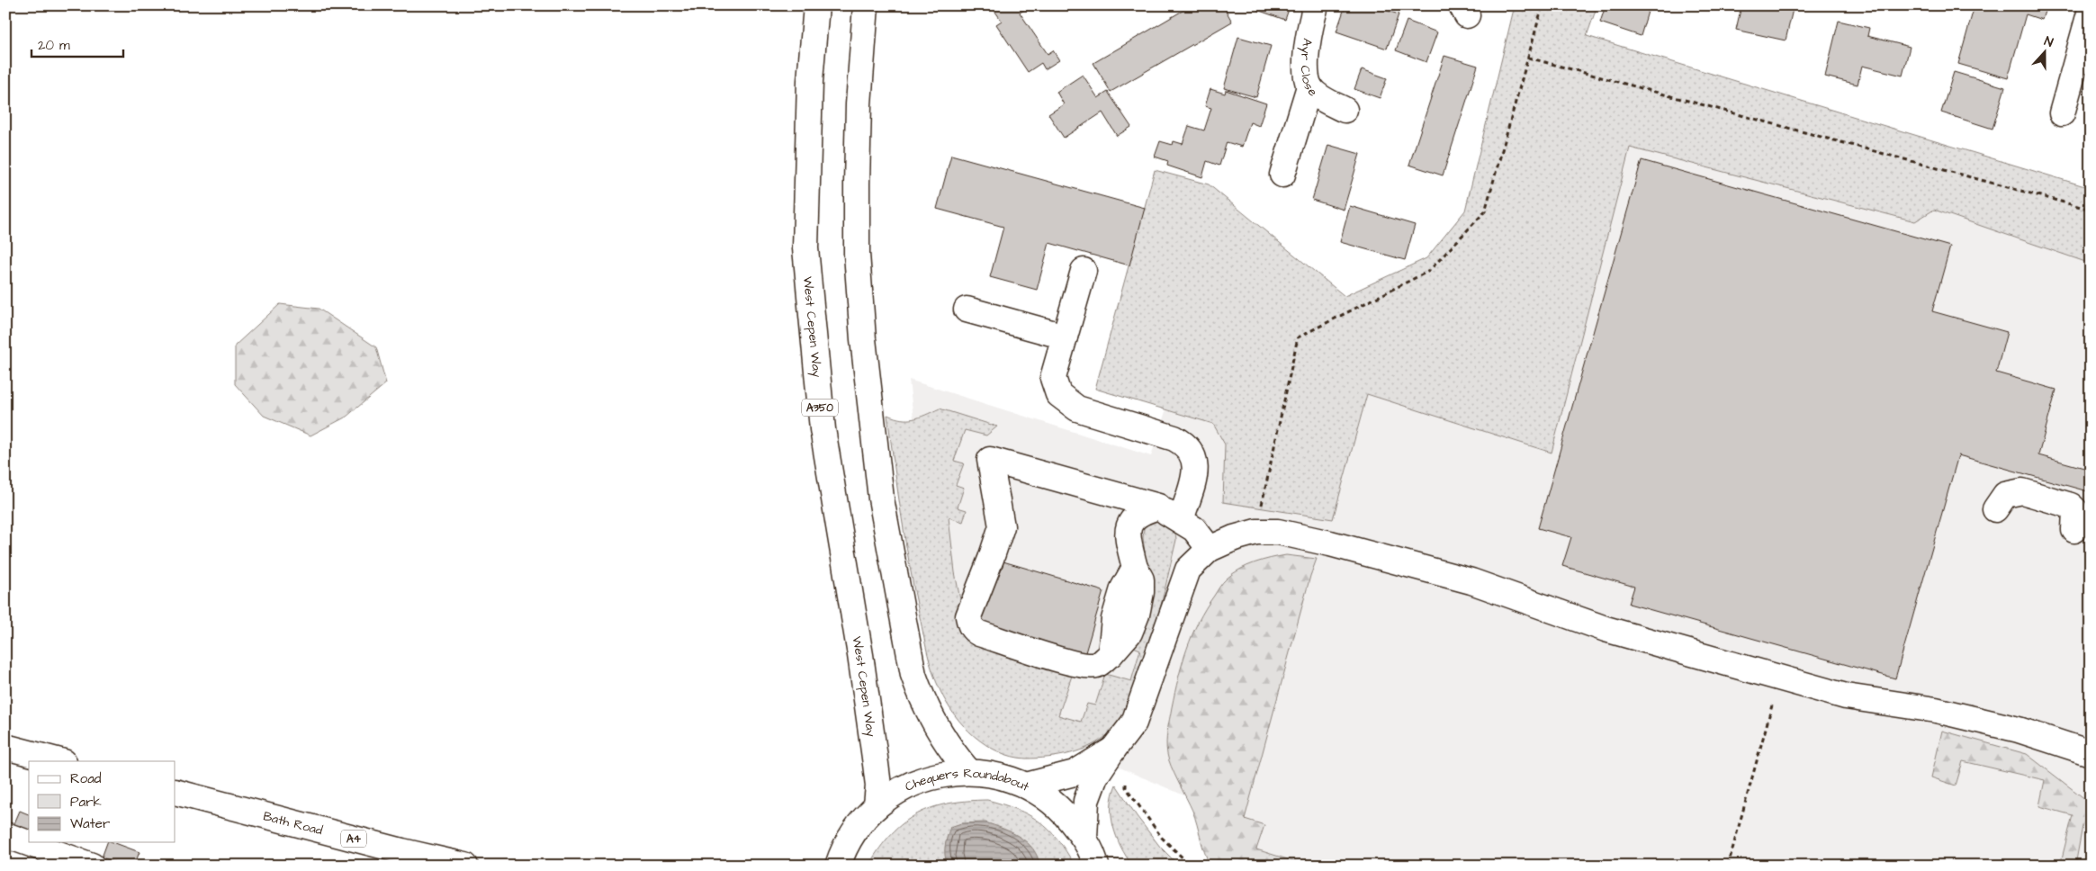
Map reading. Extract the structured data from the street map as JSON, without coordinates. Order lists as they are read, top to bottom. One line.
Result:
{"streets":{"main road":["Ayr Close","West Cepen Way","A350","Chequers Roundabout","Bath Road","A4"]},"crossings":[["West Cepen Way","Chequers Roundabout"]],"legend":["Road","Park","Water"],"scale_bar":"20 m","north":"top"}
